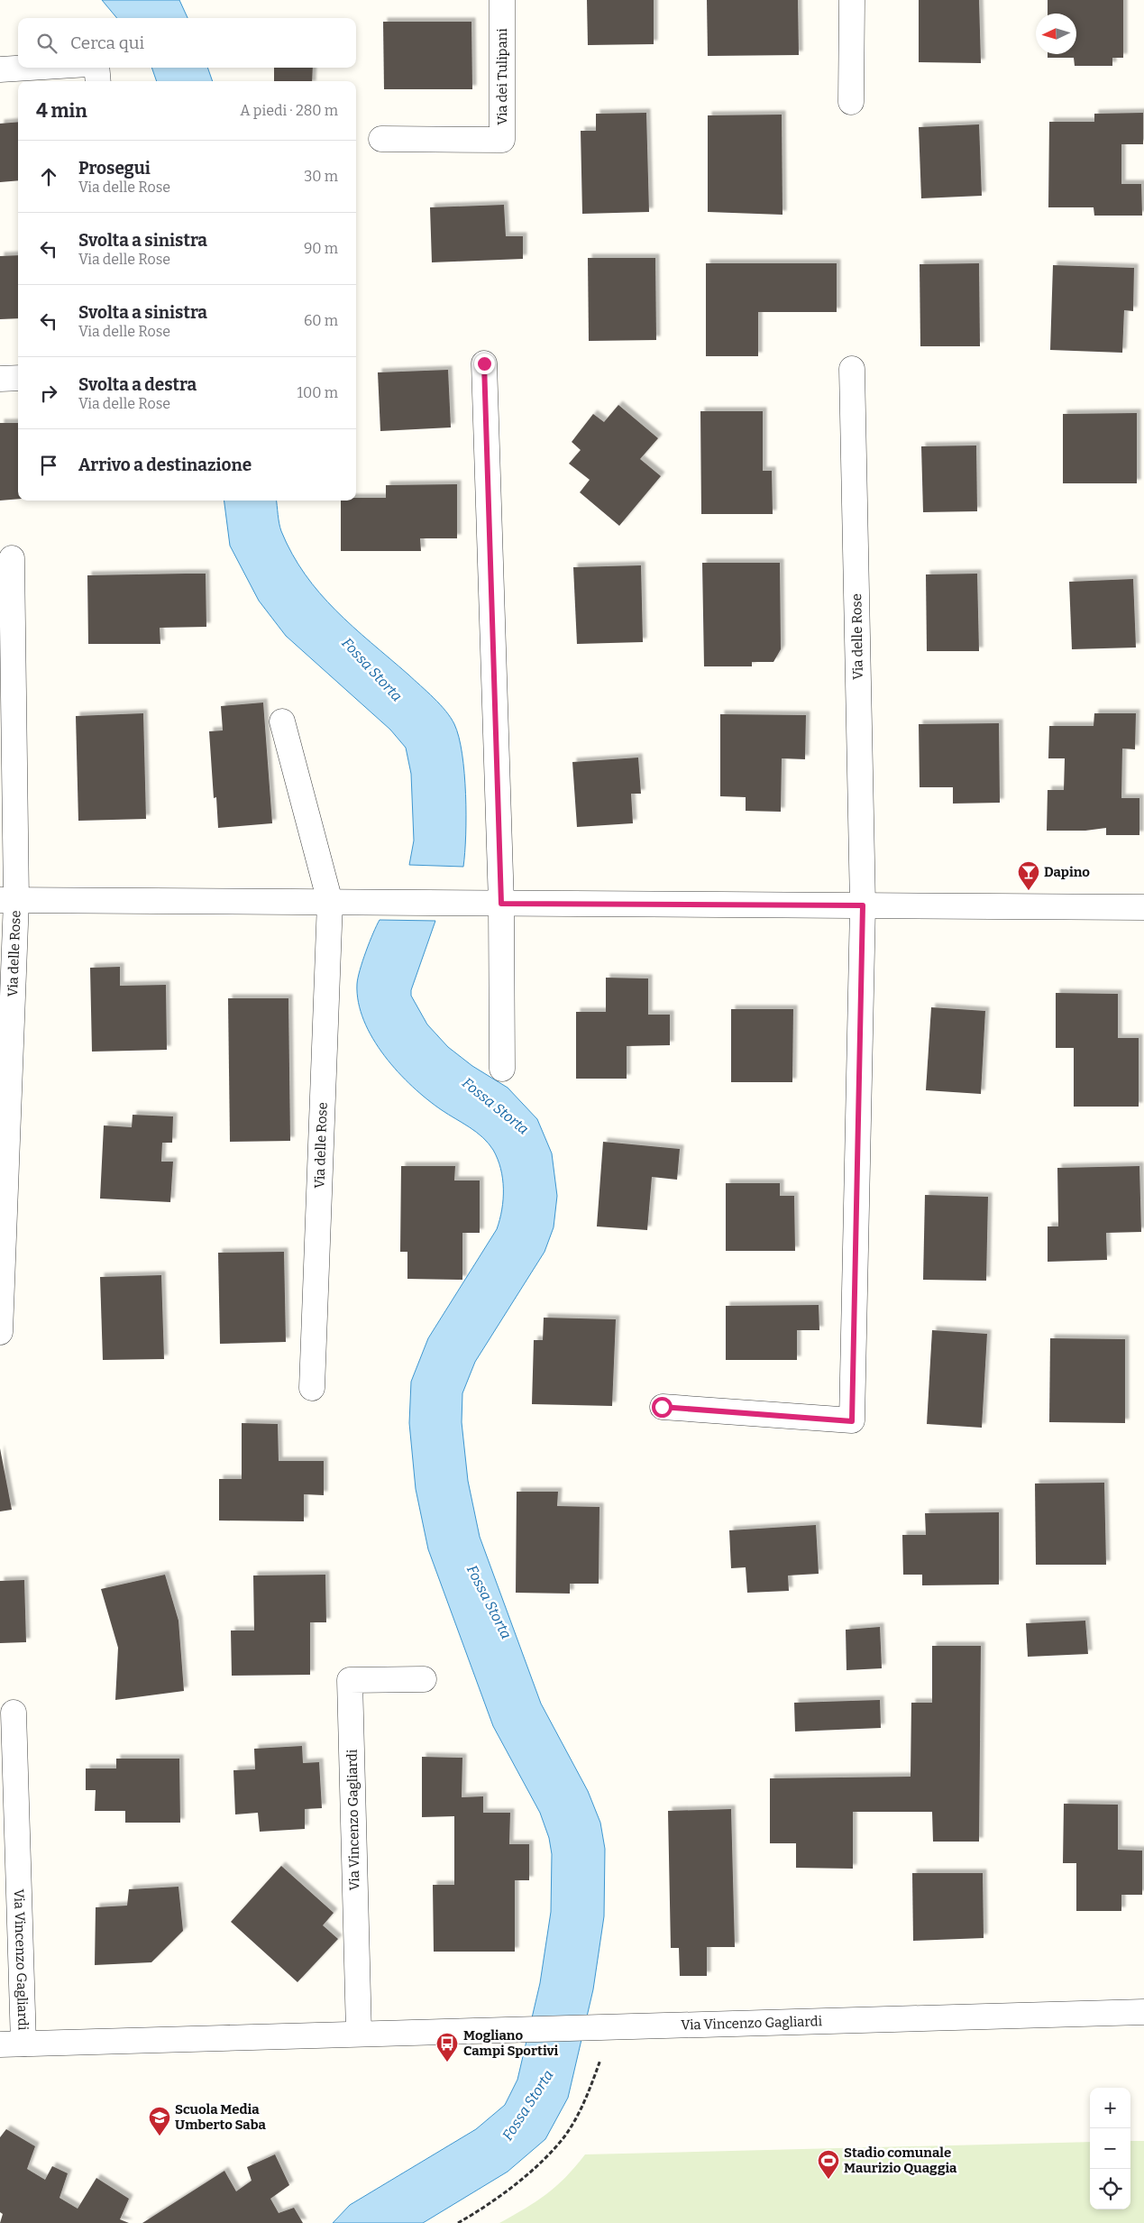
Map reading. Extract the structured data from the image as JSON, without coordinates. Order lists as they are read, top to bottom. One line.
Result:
{"streets":{"street":["Via dei Tulipani","Via delle Rose","Via Vincenzo Gagliardi"]},"water":["Fossa Storta"],"places":{"bar":["Dapino"],"bus stop":["Mogliano Campi Sportivi"],"school or university":["Scuola Media Umberto Saba"],"sports":["Stadio comunale Maurizio Quaggia"]},"north":"left","page":{"search":"Cerca qui","heading":["4 min","A piedi · 280 m"],"list":[["Prosegui","Via delle Rose","30 m"],["Svolta a sinistra","Via delle Rose","90 m"],["Svolta a sinistra","Via delle Rose","60 m"],["Svolta a destra","Via delle Rose","100 m"],"Arrivo a destinazione"],"map_buttons":["+","−"]}}
